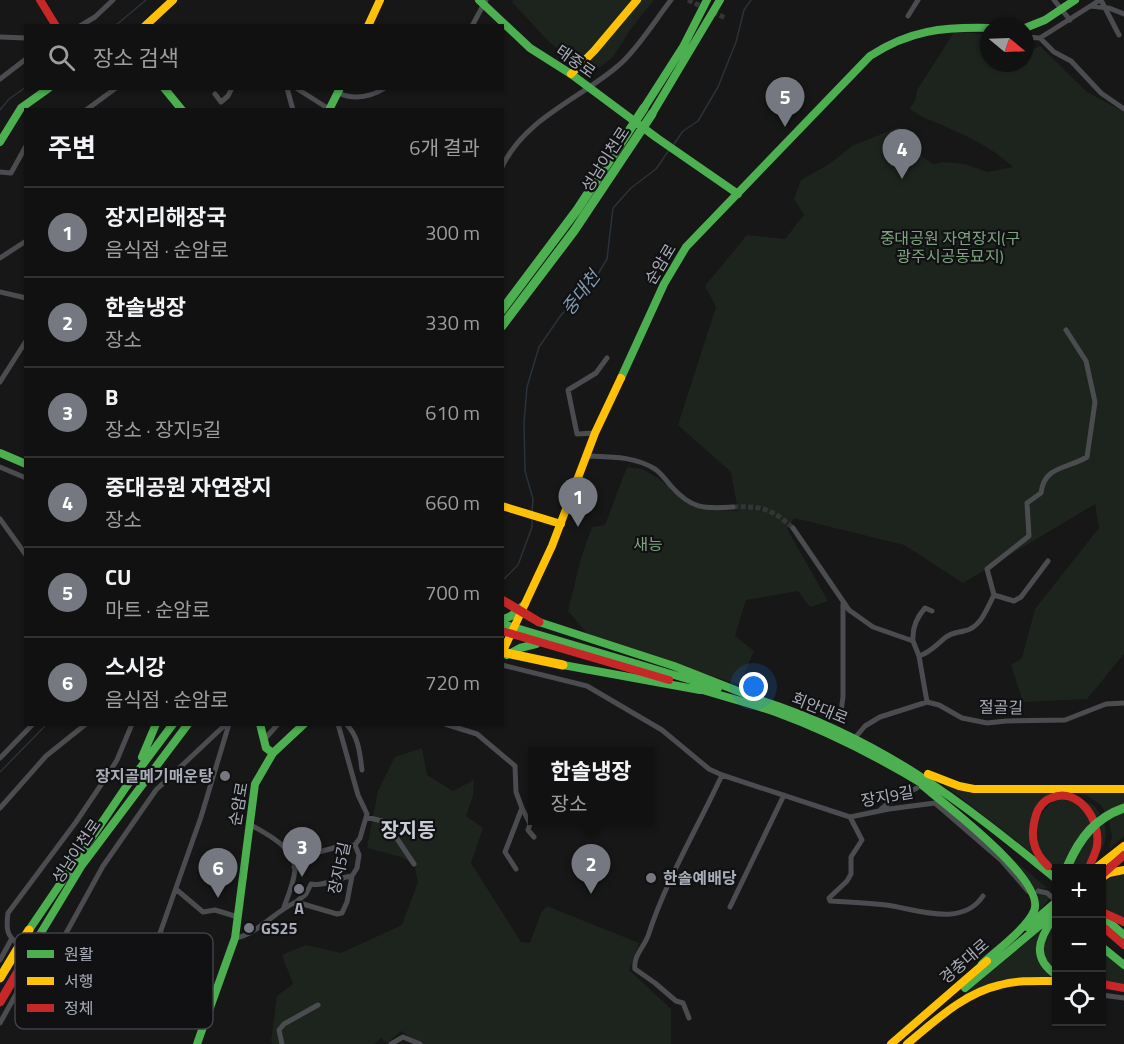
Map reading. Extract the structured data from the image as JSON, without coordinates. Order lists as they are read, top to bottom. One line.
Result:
{"streets":{"main road":["태중로","성남이천로","순암로","회안대로","경충대로"],"street":["절골길","장지9길","장지5길"]},"crossings":[["태중로","순암로"],["순암로","회안대로"]],"districts":["장지동"],"water":["중대천"],"parks":["중대공원 자연장지(구 광주시공동묘지)","새능"],"places":["장지골메기매운탕","한솔예배당","A","GS25"],"legend":["원활","서행","정체"],"north":"right","page":{"search":"장소 검색","pins":["5","4","1","3","2","6"],"heading":["주변","6개 결과"],"list":[{"mark":"1","name":"장지리해장국","note":"음식점 · 순암로","value":"300 m"},{"mark":"2","name":"한솔냉장","note":"장소","value":"330 m"},{"mark":"3","name":"B","note":"장소 · 장지5길","value":"610 m"},{"mark":"4","name":"중대공원 자연장지","note":"장소","value":"660 m"},{"mark":"5","name":"CU","note":"마트 · 순암로","value":"700 m"},{"mark":"6","name":"스시강","note":"음식점 · 순암로","value":"720 m"}],"popup":["한솔냉장","장소"],"map_buttons":["+","−"]}}
